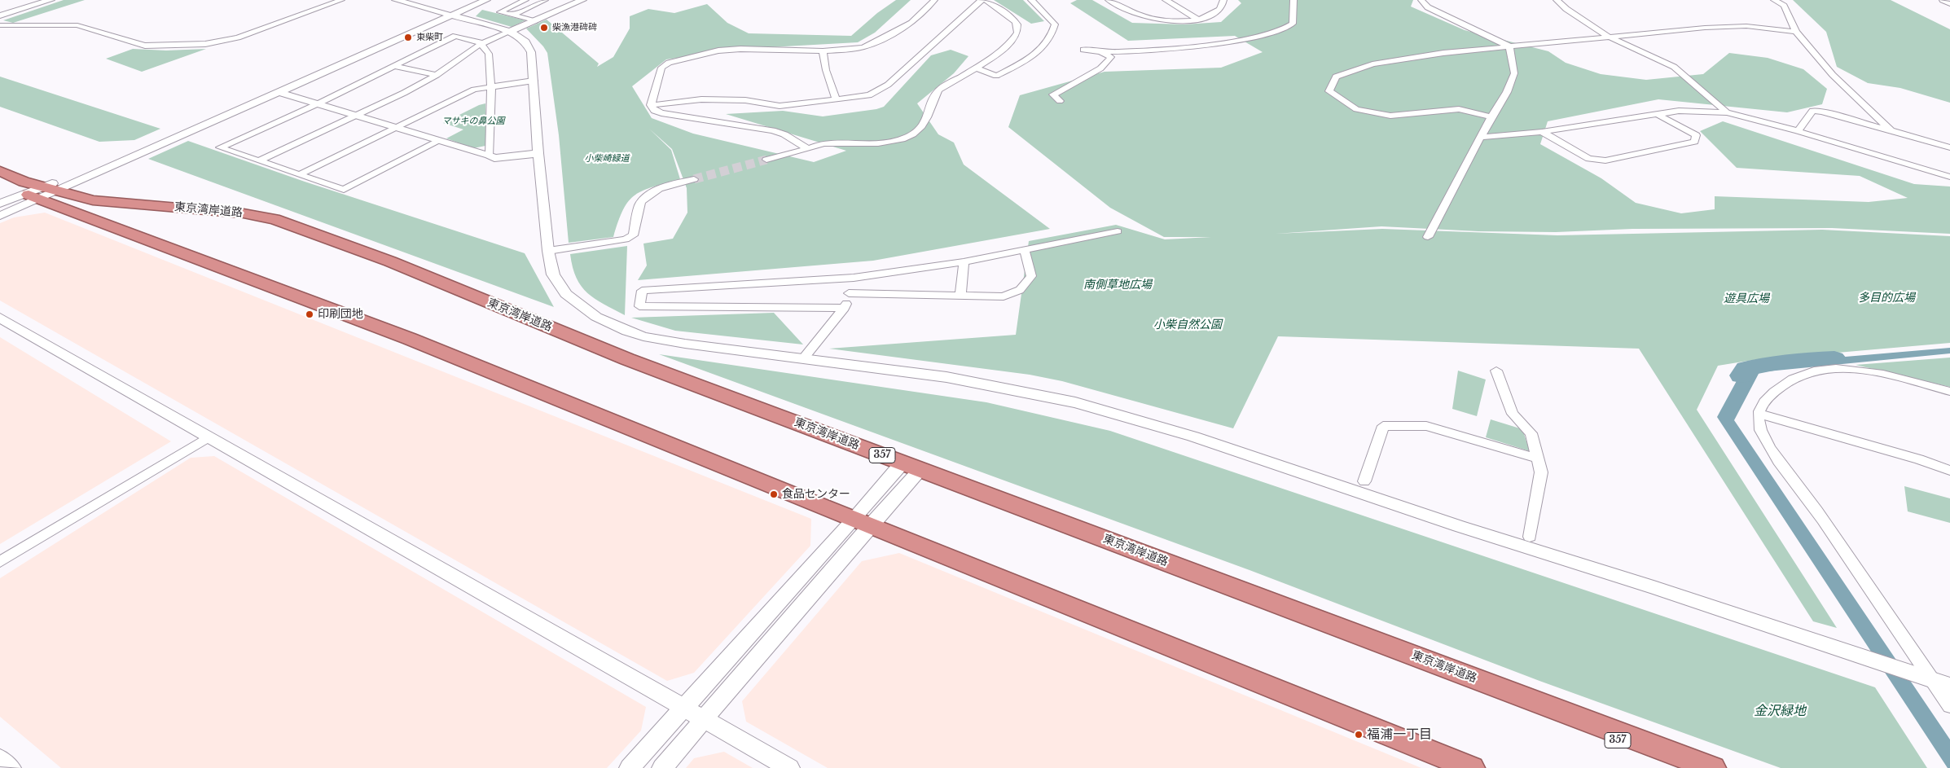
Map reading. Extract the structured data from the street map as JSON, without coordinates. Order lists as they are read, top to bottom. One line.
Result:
{"streets":{"highway":["東京湾岸道路","357"]},"crossings":[["東京湾岸道路","357"]],"parks":["マサキの鼻公園","小柴崎緑道","南側草地広場","多目的広場","遊具広場","小柴自然公園","金沢緑地"],"places":["柴漁港碑碑","東柴町","印刷団地","食品センター","福浦一丁目"]}
